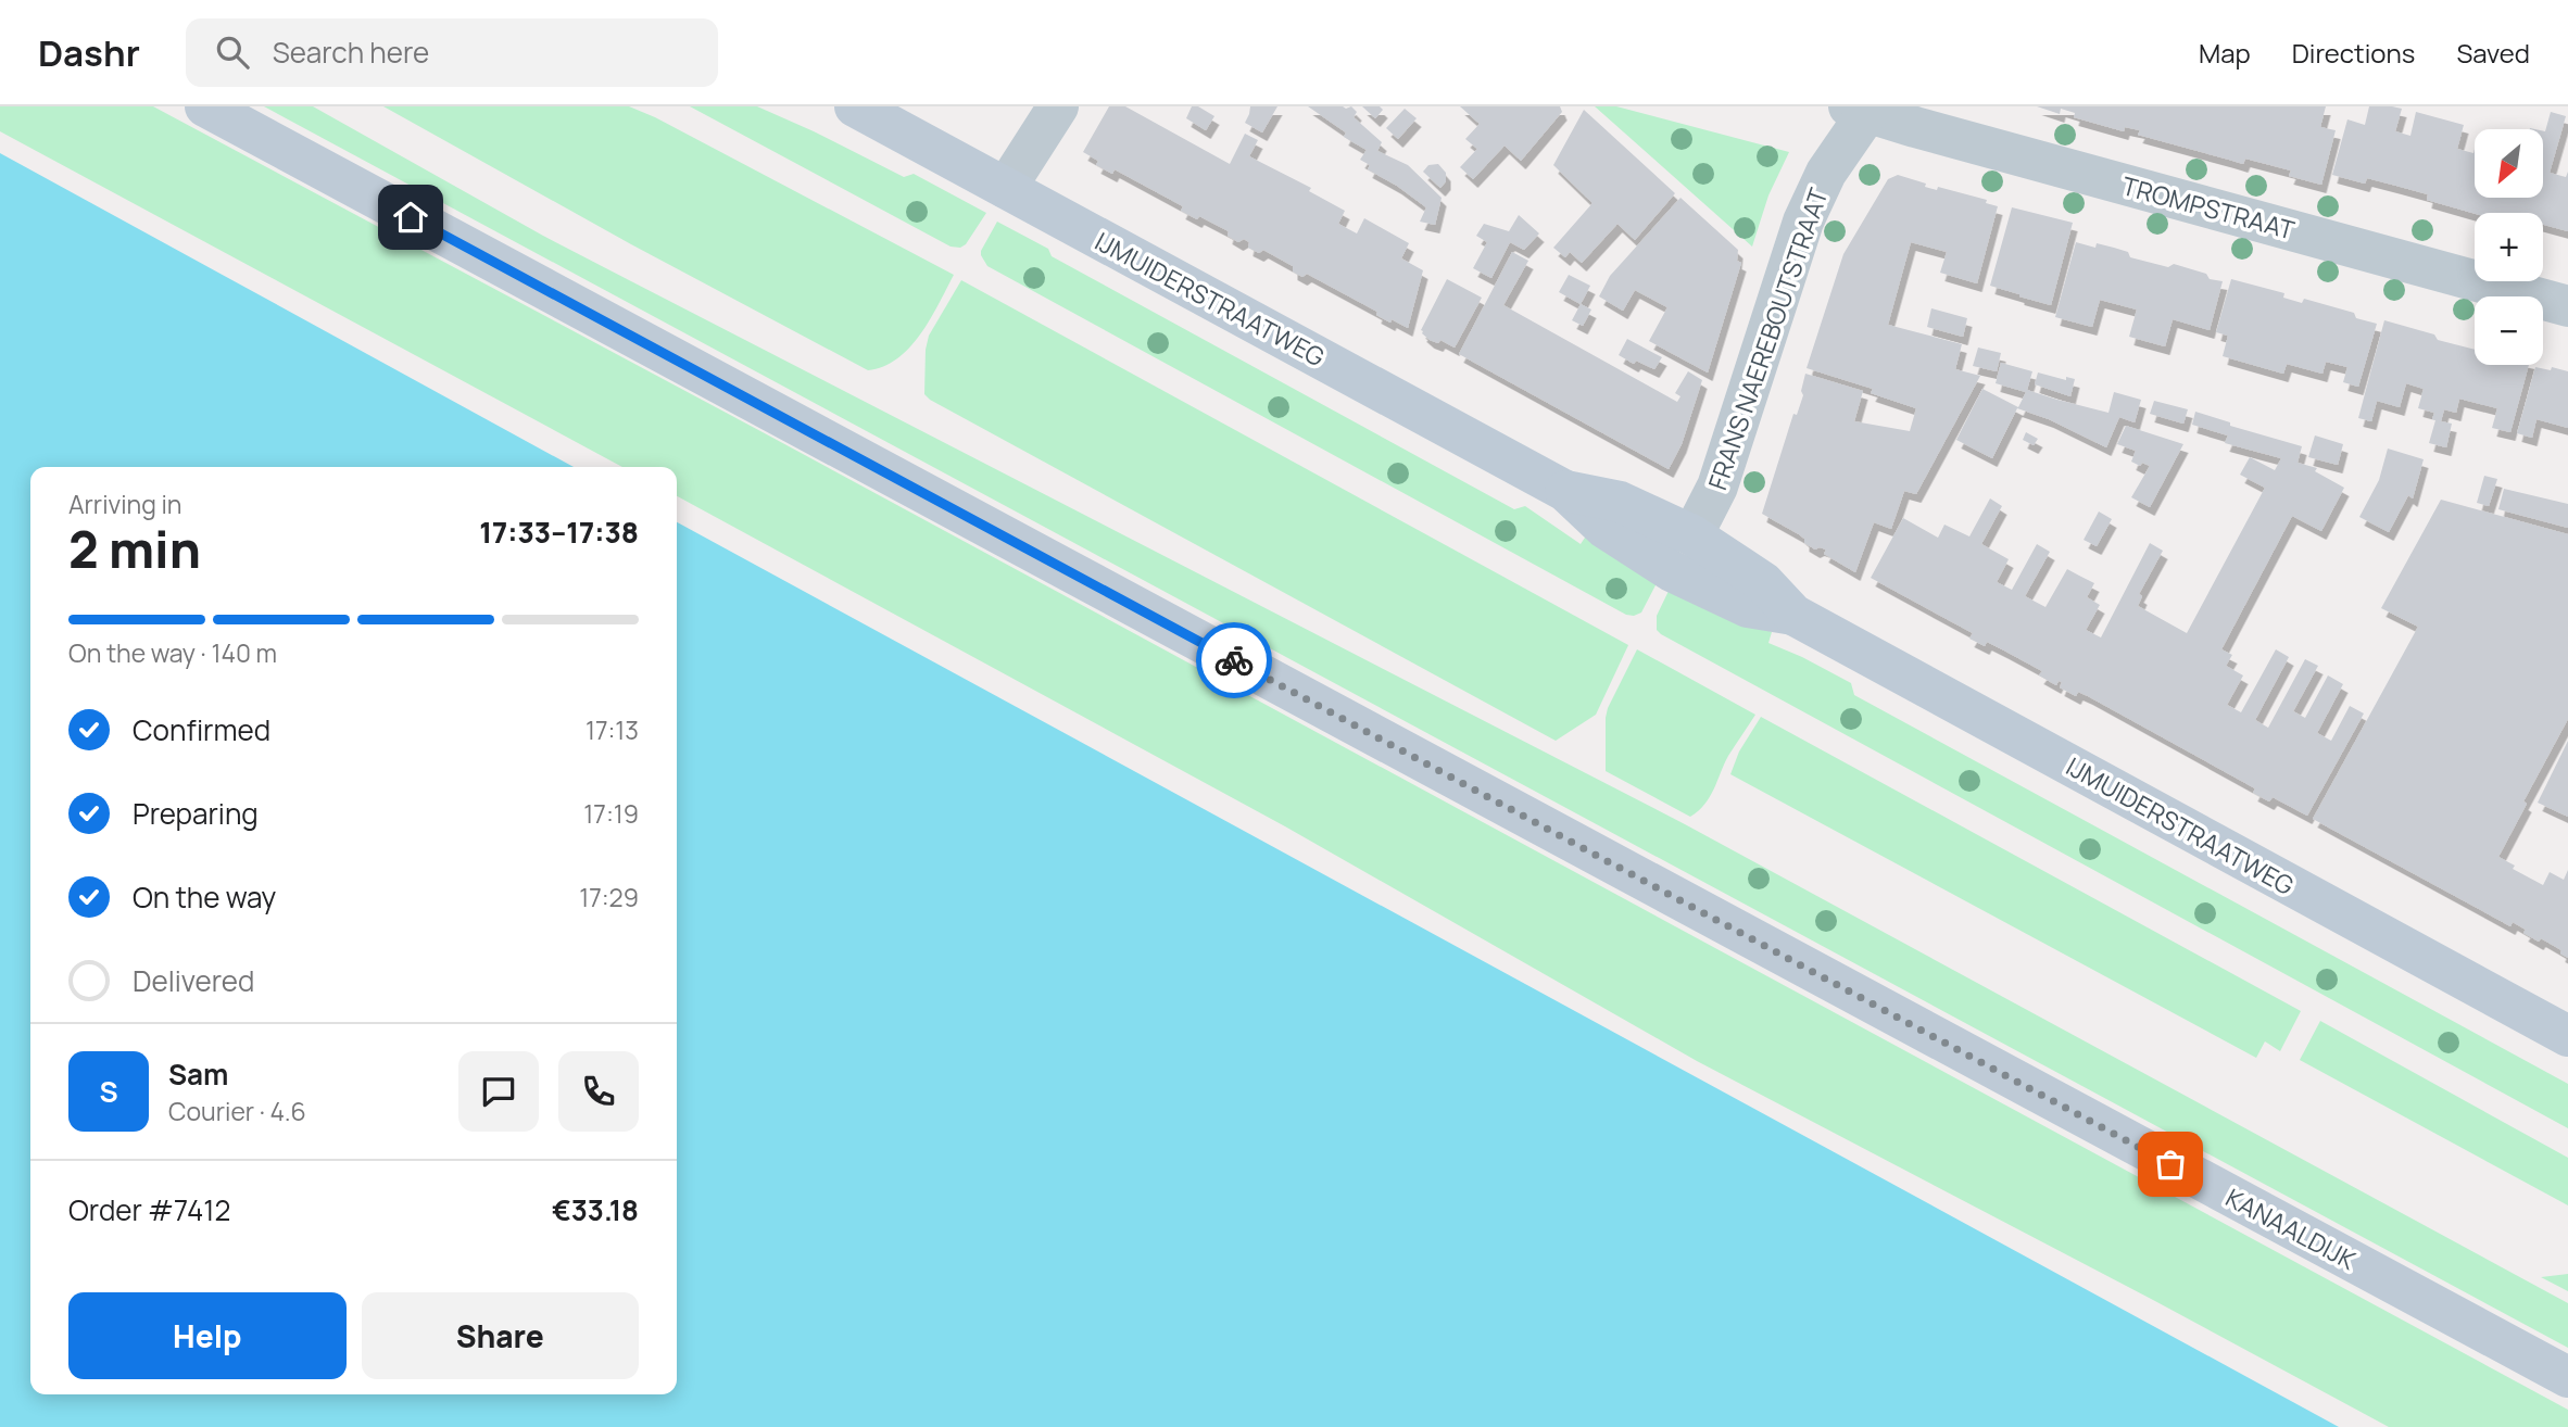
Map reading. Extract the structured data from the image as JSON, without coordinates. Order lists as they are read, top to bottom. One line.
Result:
{"streets":{"main road":["IJMUIDERSTRAATWEG","KANAALDIJK"],"street":["TROMPSTRAAT","FRANS NAEREBOUTSTRAAT"]},"crossings":[["TROMPSTRAAT","FRANS NAEREBOUTSTRAAT"],["IJMUIDERSTRAATWEG","FRANS NAEREBOUTSTRAAT"]],"north":"bottom left","page":{"header":"Dashr","search":"Search here","nav":["Map","Directions","Saved"],"map_buttons":["+","−"],"heading":["2 min","Arriving in","17:33–17:38"],"panel":["Sam","Courier · 4.6","Order #7412","€33.18"],"bar":"On the way · 140 m","list":[["Confirmed","17:13"],["Preparing","17:19"],["On the way","17:29"],"Delivered"],"round":"S","buttons":["Help","Share"]}}
